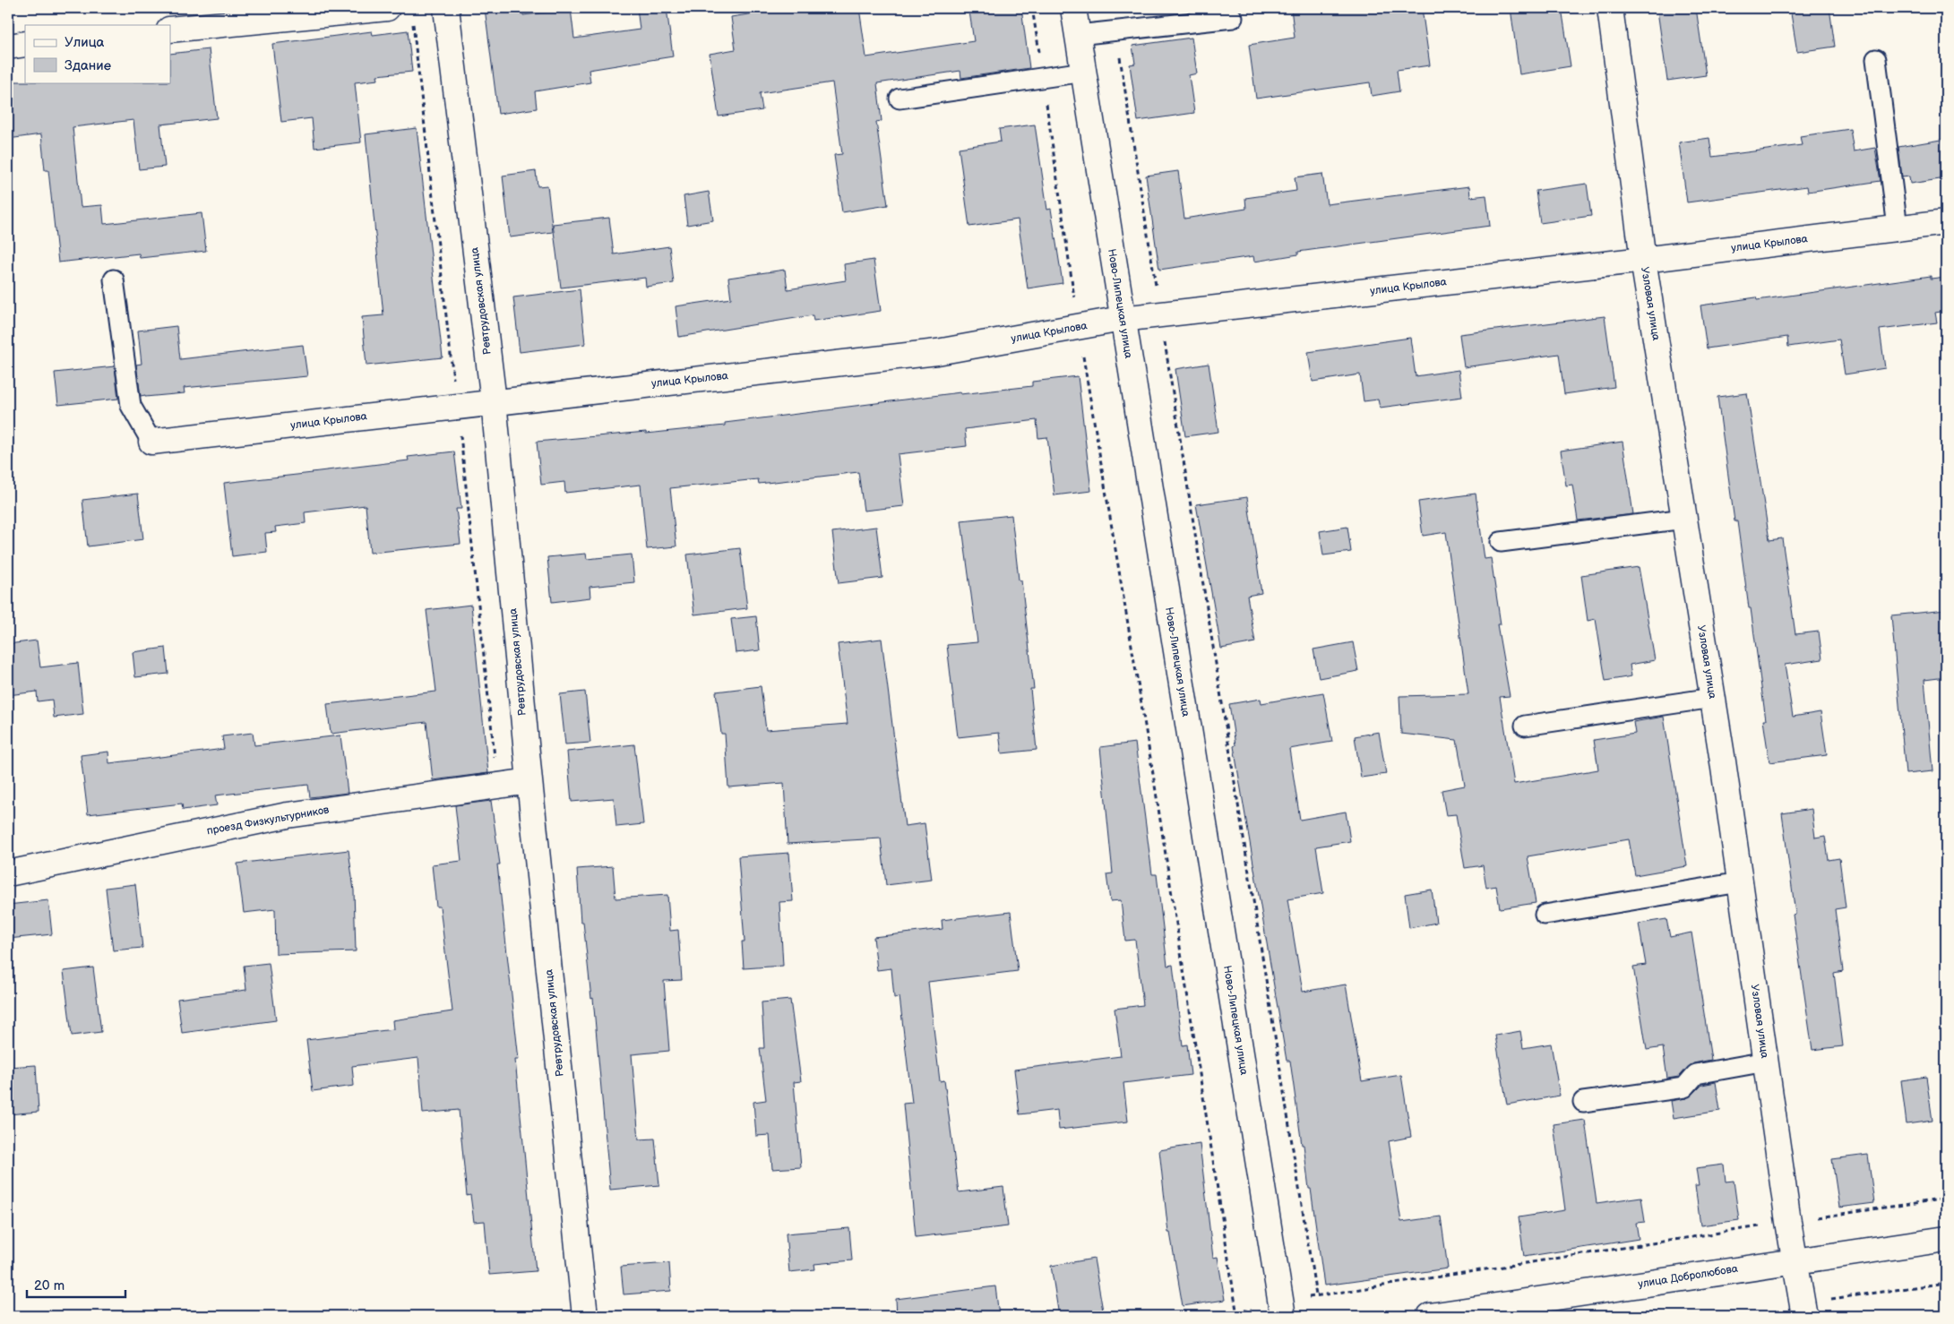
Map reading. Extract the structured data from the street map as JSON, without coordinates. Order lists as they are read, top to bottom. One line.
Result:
{"streets":{"street":["улица Крылова","Ревтрудовская улица","Ново-Липецкая улица","Узловая улица","проезд Физкультурников","улица Добролюбова"]},"crossings":[["улица Крылова","Ревтрудовская улица"],["улица Крылова","Ново-Липецкая улица"],["улица Крылова","Узловая улица"],["Ревтрудовская улица","проезд Физкультурников"],["Узловая улица","улица Добролюбова"]],"legend":["Улица","Здание"],"scale_bar":"20 m"}
